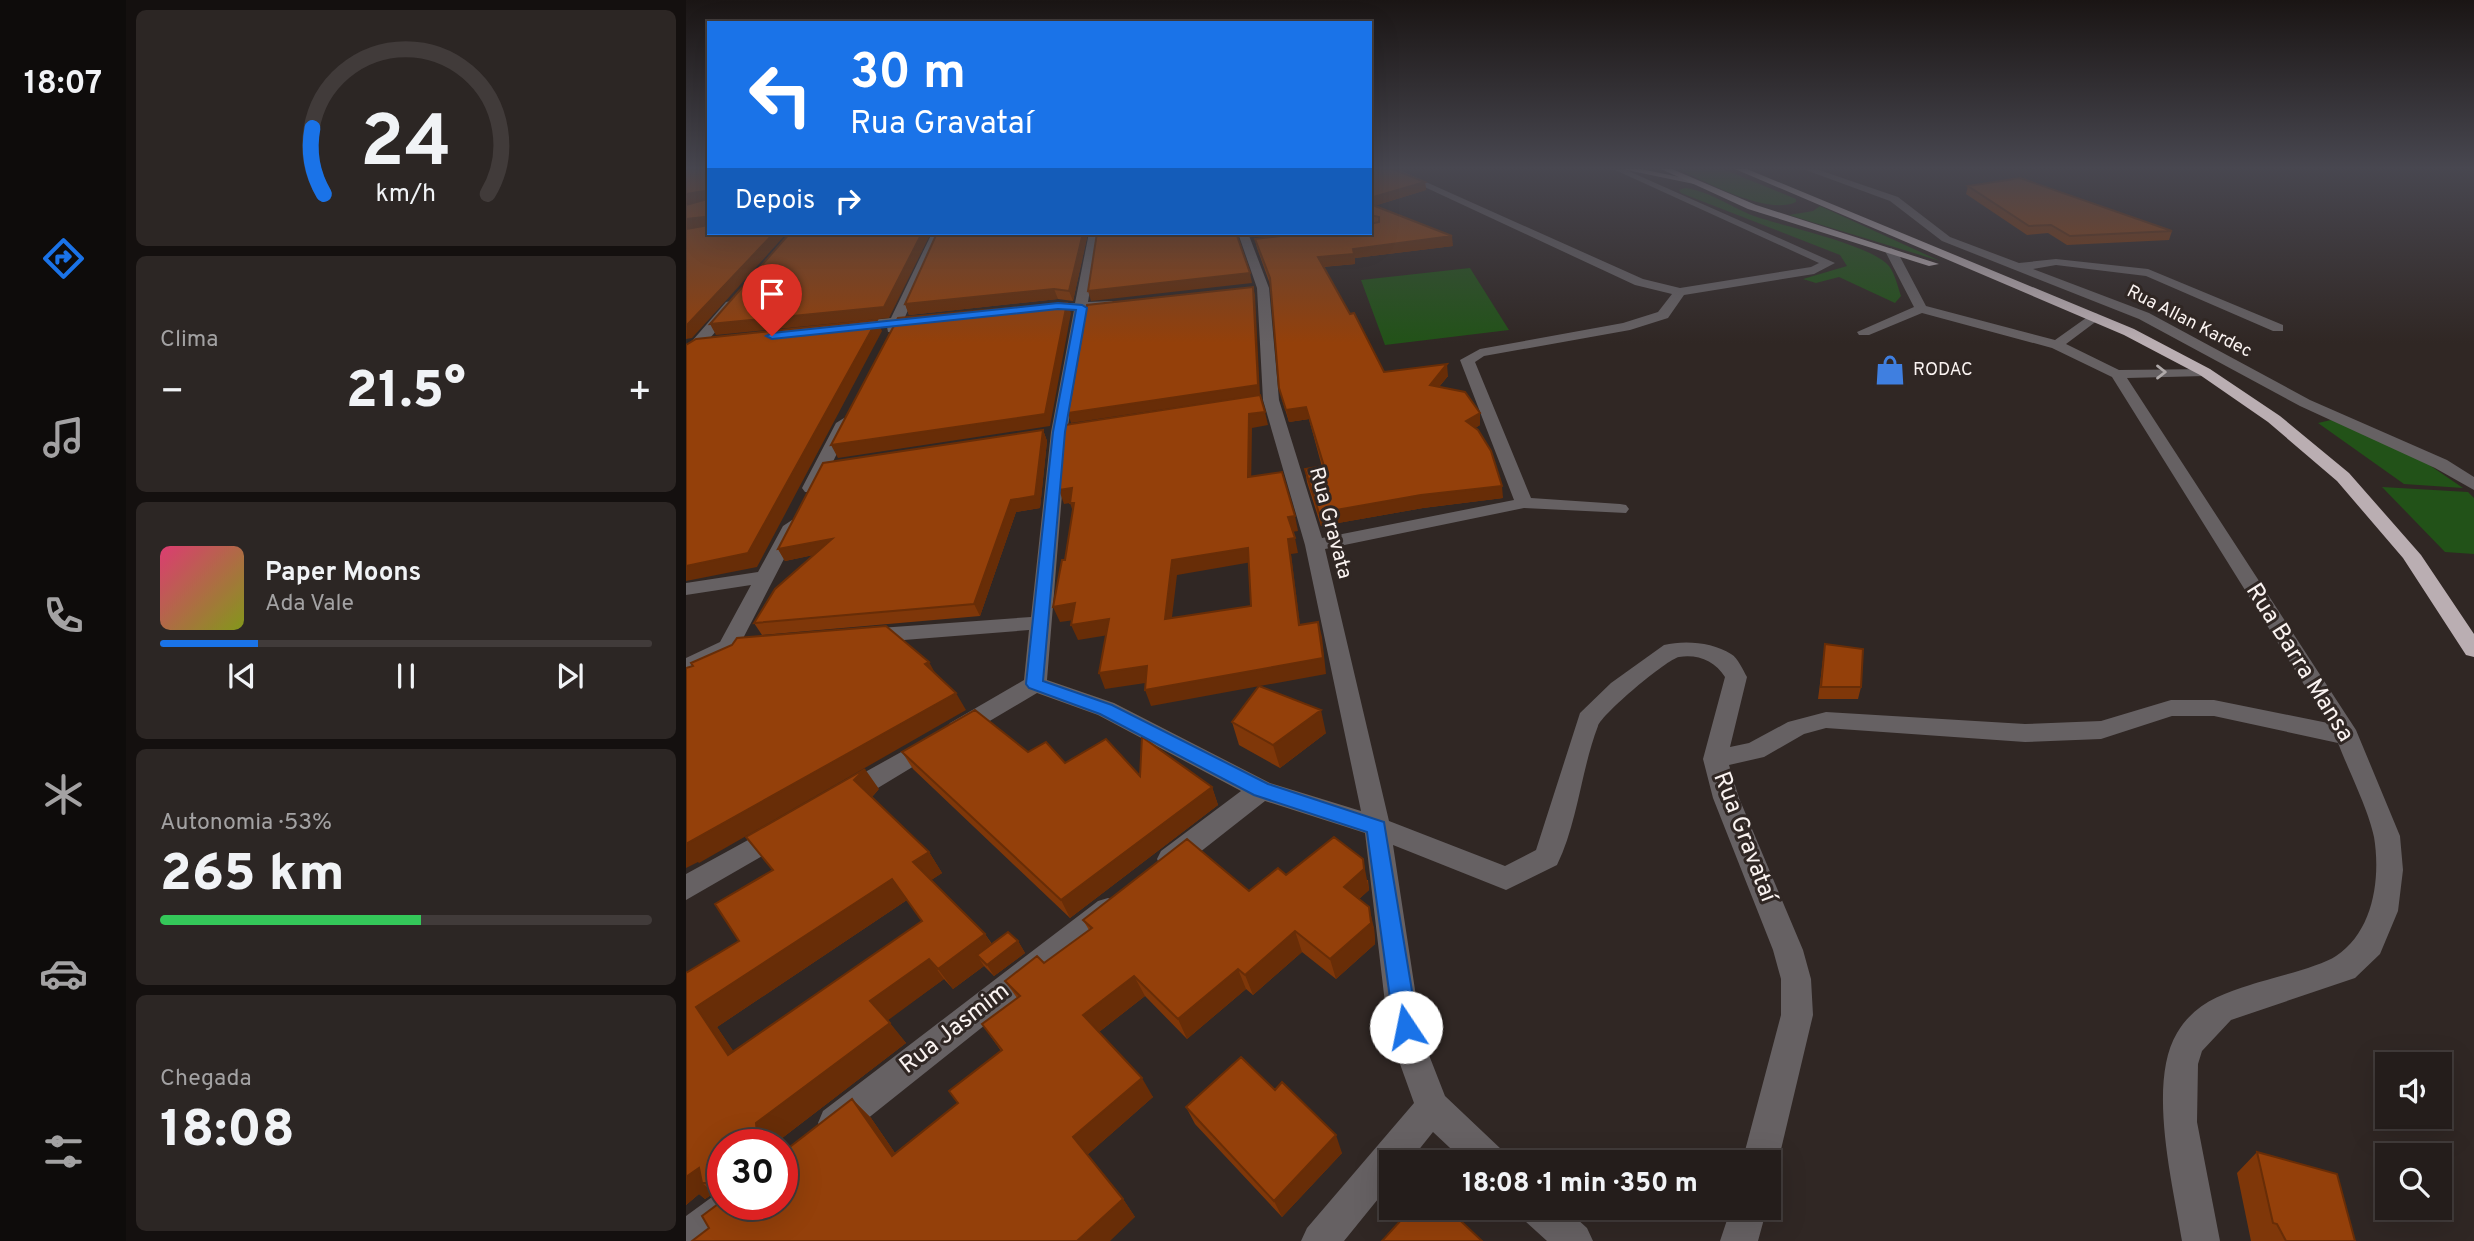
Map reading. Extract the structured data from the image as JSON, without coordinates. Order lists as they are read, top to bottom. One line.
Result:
{"streets":{"street":["Rua Allan Kardec","Rua Gravata","Rua Barra Mansa","Rua Gravataí","Rua Jasmim"]},"crossings":[["Rua Gravata","Rua Gravataí"],["Rua Gravataí","Rua Jasmim"]],"places":{"shop":["RODAC"]},"page":{"tabs":"18:07","turn":["30 m","Rua Gravataí"],"then":"Depois","tile":["Clima",["Autonomia · 53%","265 km"],["Chegada","18:08"]],"heat":["−","21.5°","+"],"song":["Paper Moons","Ada Vale"],"limit":"30","trip":"18:08 · 1 min · 350 m","gauge":["24","km/h"]}}
